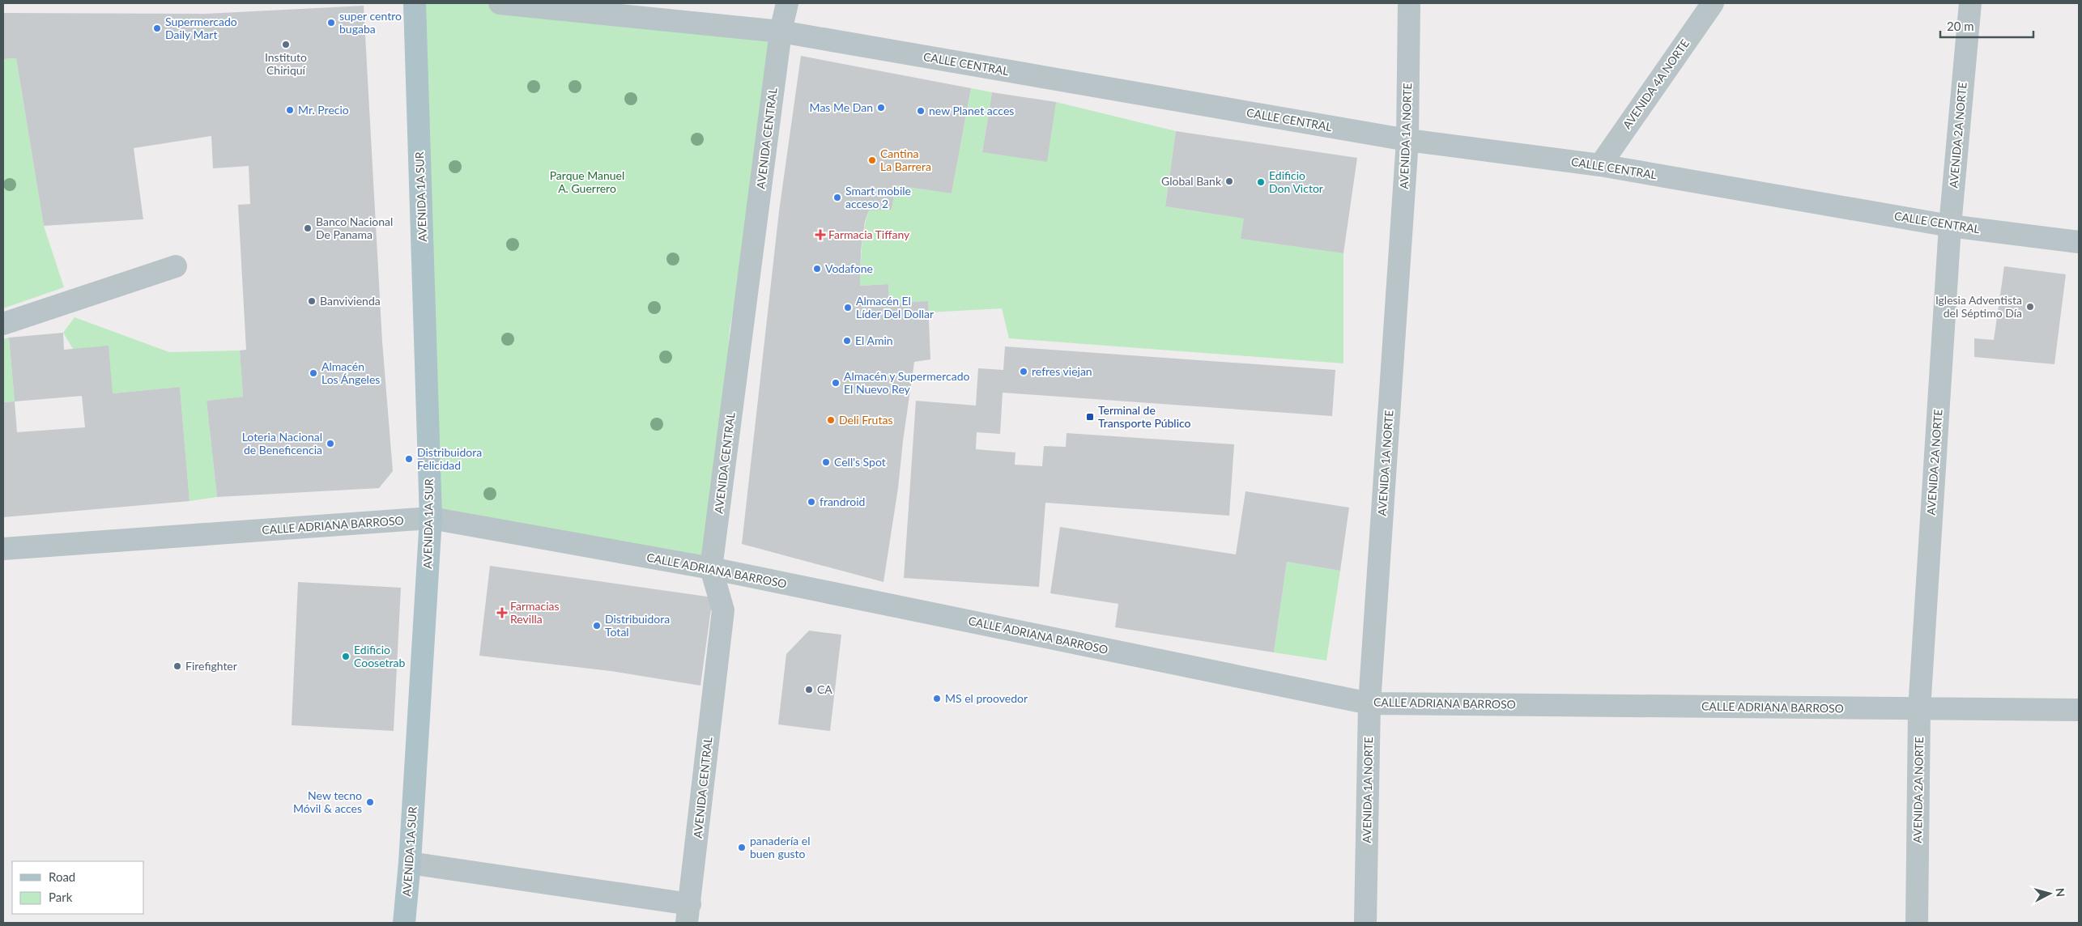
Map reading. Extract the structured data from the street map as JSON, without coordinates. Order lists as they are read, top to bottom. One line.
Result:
{"streets":{"main road":["AVENIDA 1A SUR"],"street":["CALLE CENTRAL","AVENIDA 4A NORTE","AVENIDA 2A NORTE","AVENIDA 1A NORTE","AVENIDA CENTRAL","CALLE ADRIANA BARROSO"]},"crossings":[["CALLE CENTRAL","AVENIDA 4A NORTE"],["CALLE CENTRAL","AVENIDA 2A NORTE"],["CALLE CENTRAL","AVENIDA 1A NORTE"],["CALLE CENTRAL","AVENIDA CENTRAL"],["AVENIDA 2A NORTE","CALLE ADRIANA BARROSO"],["AVENIDA 1A NORTE","CALLE ADRIANA BARROSO"],["AVENIDA CENTRAL","CALLE ADRIANA BARROSO"],["AVENIDA 1A SUR","CALLE ADRIANA BARROSO"]],"parks":["Parque Manuel A. Guerrero"],"places":{"other":["super centro bugaba","Supermercado Daily Mart","Instituto Chiriquí","Mas Me Dan","Mr. Precio","new Planet acces","Cantina La Barrera","Global Bank","Edificio Don Victor","Smart mobile acceso 2","Banco Nacional De Panama","Vodafone","Banvivienda","Iglesia Adventista del Séptimo Día","Almacén El Líder Del Dollar","El Amin","refres viejan","Almacén Los Ángeles","Almacén y Supermercado El Nuevo Rey","Deli Frutas","Loteria Nacional de Beneficencia","Distribuidora Felicidad","Cell's Spot","frandroid","Distribuidora Total","Edificio Coosetrab","Firefighter","CA","MS el proovedor","New tecno Móvil & acces","panadería el buen gusto"],"health":["Farmacia Tiffany","Farmacias Revilla"],"transit":["Terminal de Transporte Público"]},"legend":["Road","Park"],"scale_bar":"20 m","north":"right"}
